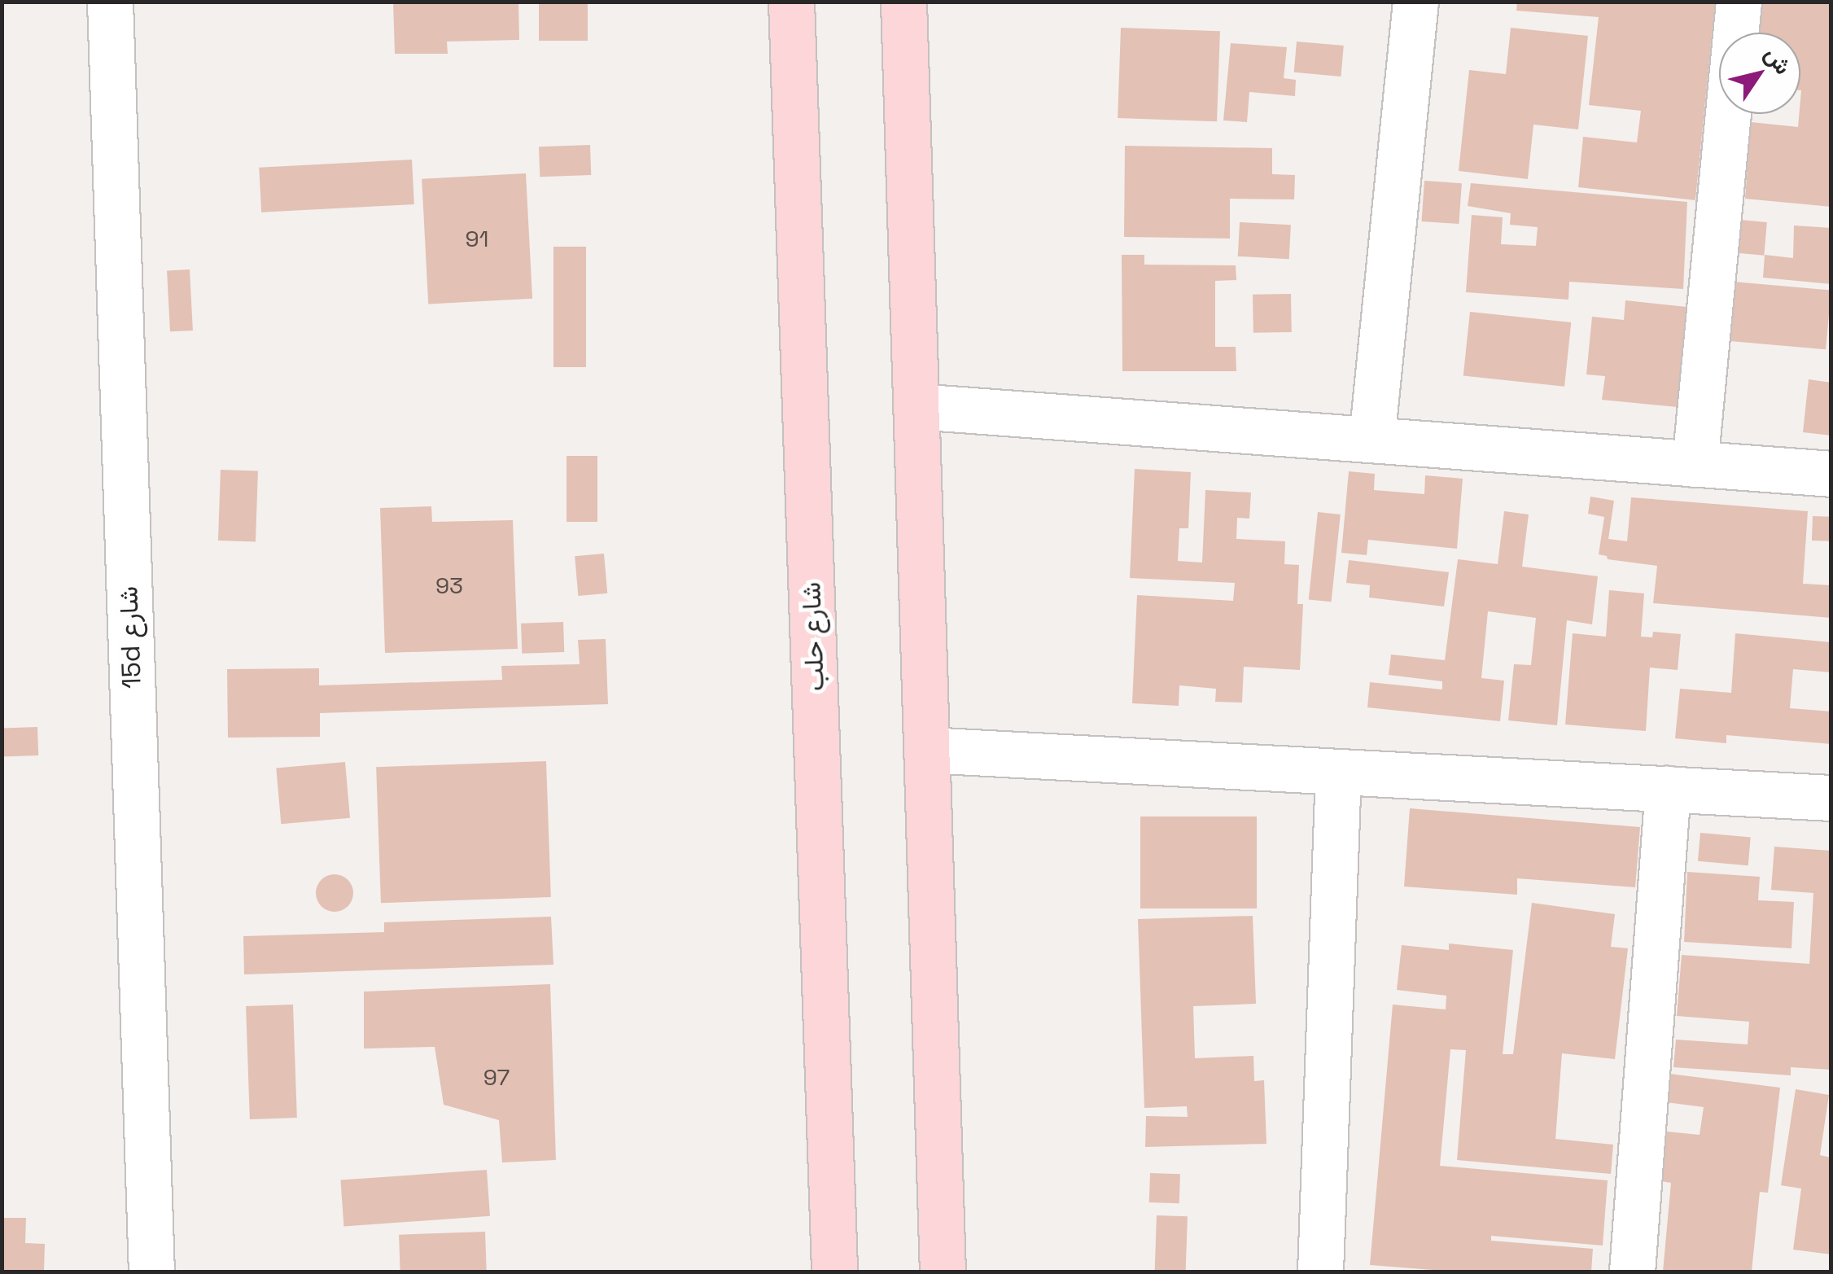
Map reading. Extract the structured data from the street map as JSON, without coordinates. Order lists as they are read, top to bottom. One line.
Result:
{"streets":{"street":["شارع حلب","15d شارع"]},"house_numbers":["91","93","97"],"north":"top right"}
